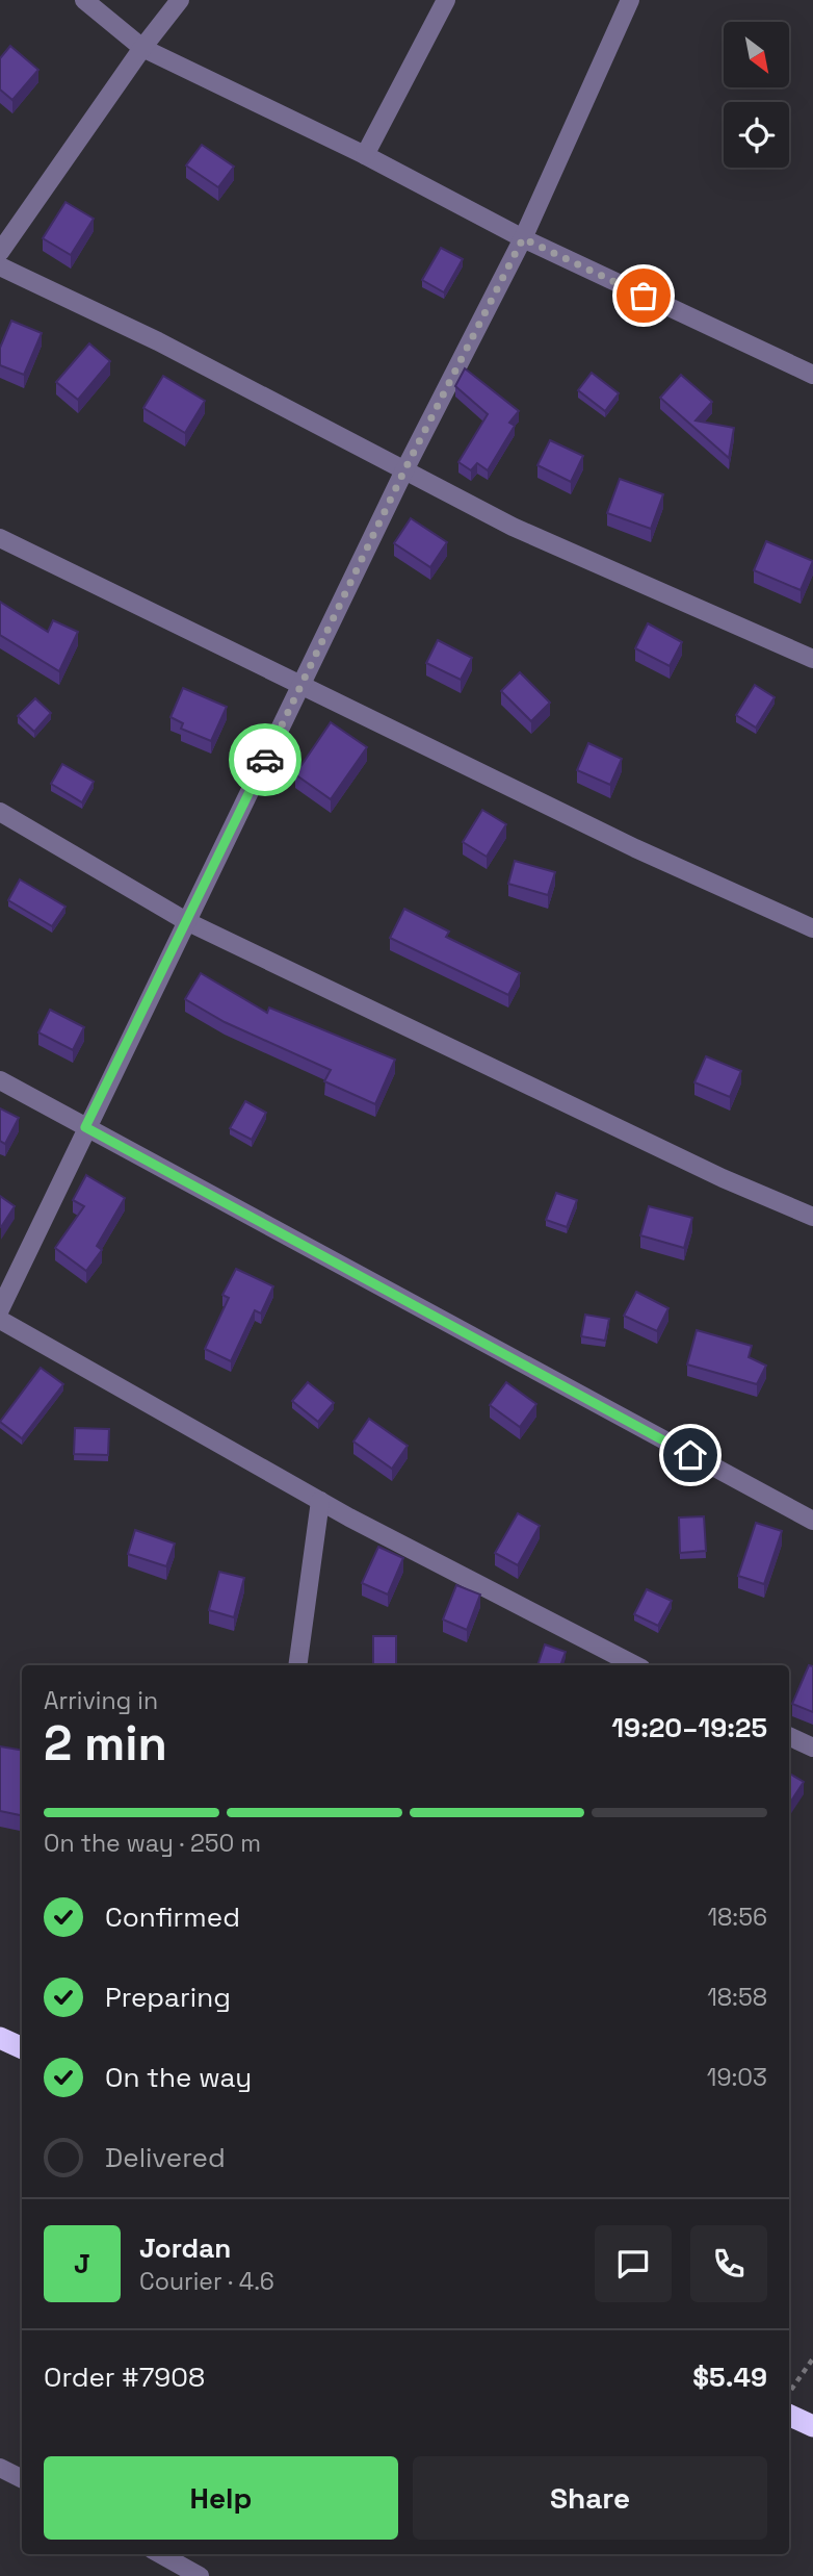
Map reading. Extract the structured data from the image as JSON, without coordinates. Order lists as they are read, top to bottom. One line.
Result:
{"north":"bottom right","page":{"heading":["2 min","Arriving in","19:20–19:25"],"panel":["Jordan","Courier · 4.6","Order #7908","$5.49"],"bar":"On the way · 250 m","list":[["Confirmed","18:56"],["Preparing","18:58"],["On the way","19:03"],"Delivered"],"round":"J","buttons":["Help","Share"]}}
